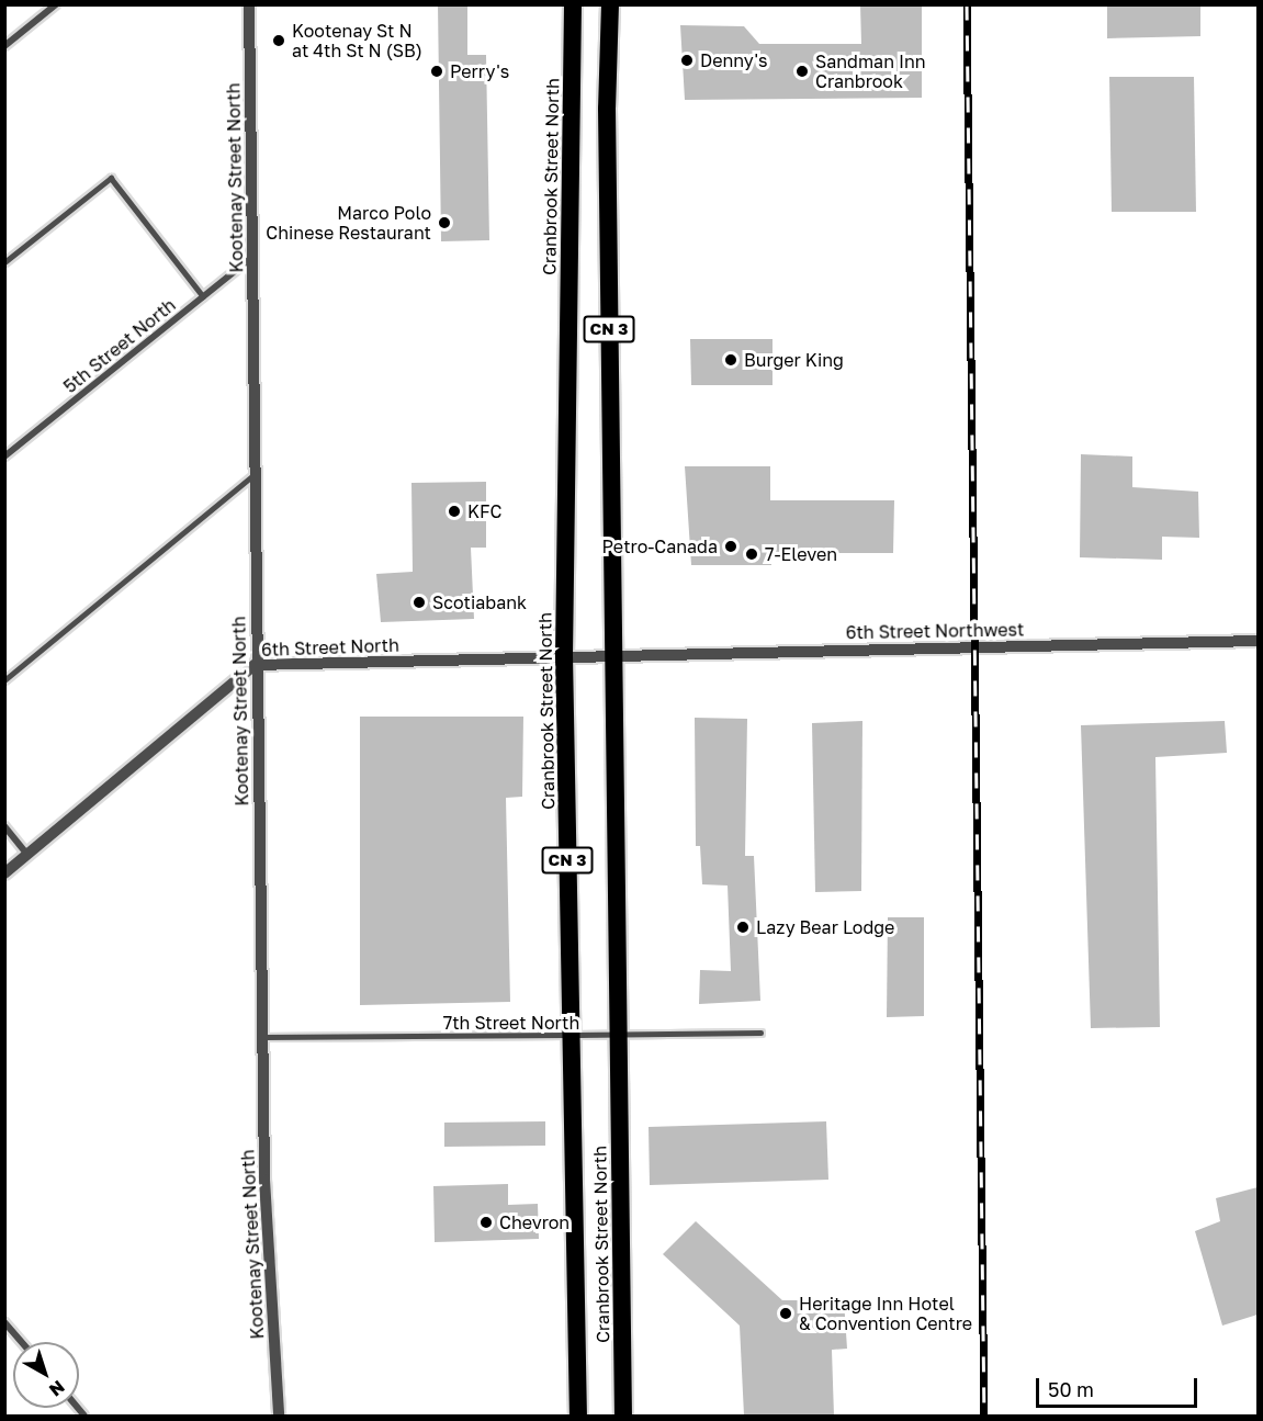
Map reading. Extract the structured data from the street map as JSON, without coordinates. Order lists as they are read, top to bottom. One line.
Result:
{"streets":{"highway":["Cranbrook Street North","CN 3"],"street":["Kootenay Street North","5th Street North","6th Street Northwest","6th Street North"],"lane":["7th Street North"]},"crossings":[["Cranbrook Street North","6th Street Northwest"],["Cranbrook Street North","6th Street North"],["Cranbrook Street North","7th Street North"],["Kootenay Street North","5th Street North"],["Kootenay Street North","6th Street North"],["Kootenay Street North","7th Street North"],["6th Street Northwest","6th Street North"]],"places":["Kootenay St N at 4th St N (SB)","Denny's","Perry's","Sandman Inn Cranbrook","Marco Polo Chinese Restaurant","Burger King","KFC","Petro-Canada","7-Eleven","Scotiabank","Lazy Bear Lodge","Chevron","Heritage Inn Hotel & Convention Centre"],"scale_bar":"50 m","north":"bottom right"}
